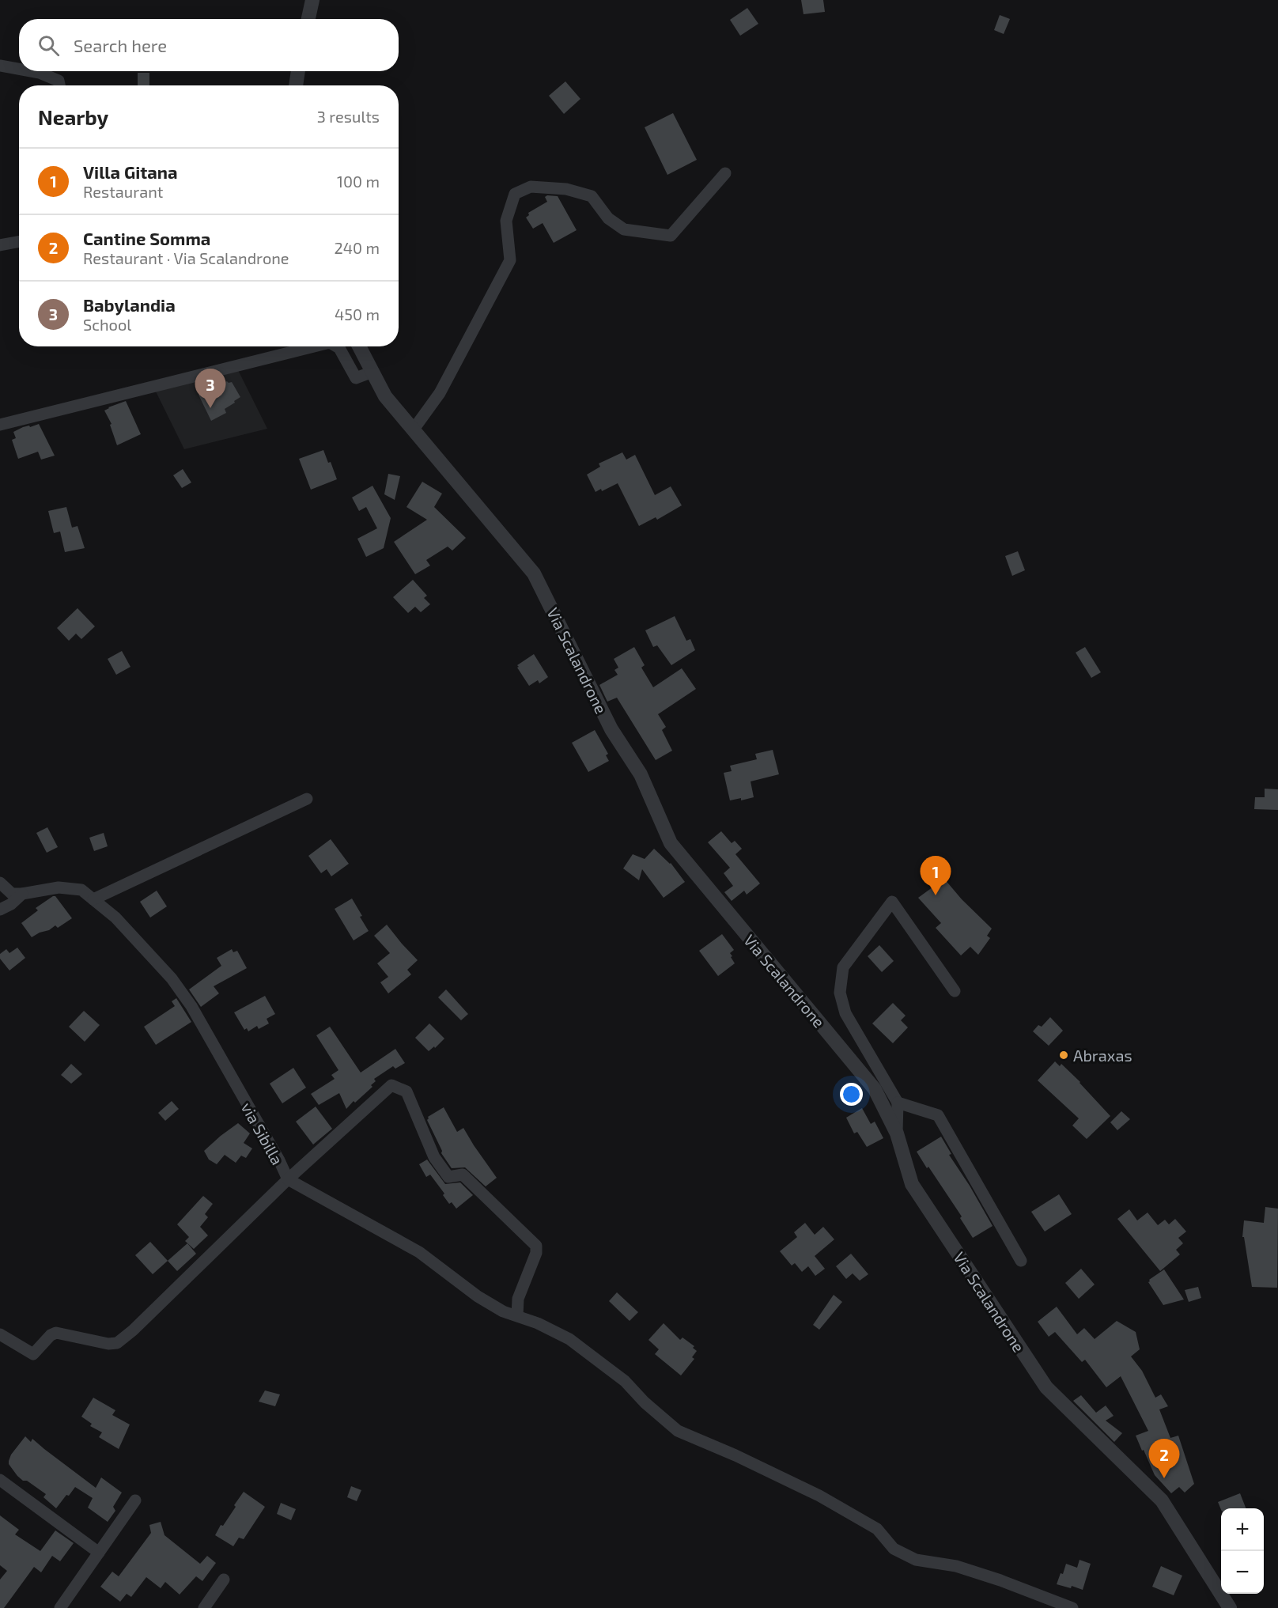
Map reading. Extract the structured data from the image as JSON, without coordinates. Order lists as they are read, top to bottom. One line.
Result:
{"streets":{"street":["Via Scalandrone","via Sibilla"]},"places":["Abraxas"],"page":{"search":"Search here","heading":["Nearby","3 results"],"list":[{"mark":"1","name":"Villa Gitana","note":"Restaurant","value":"100 m"},{"mark":"2","name":"Cantine Somma","note":"Restaurant · Via Scalandrone","value":"240 m"},{"mark":"3","name":"Babylandia","note":"School","value":"450 m"}],"pins":["3","1","2"],"map_buttons":["+","−"]}}
